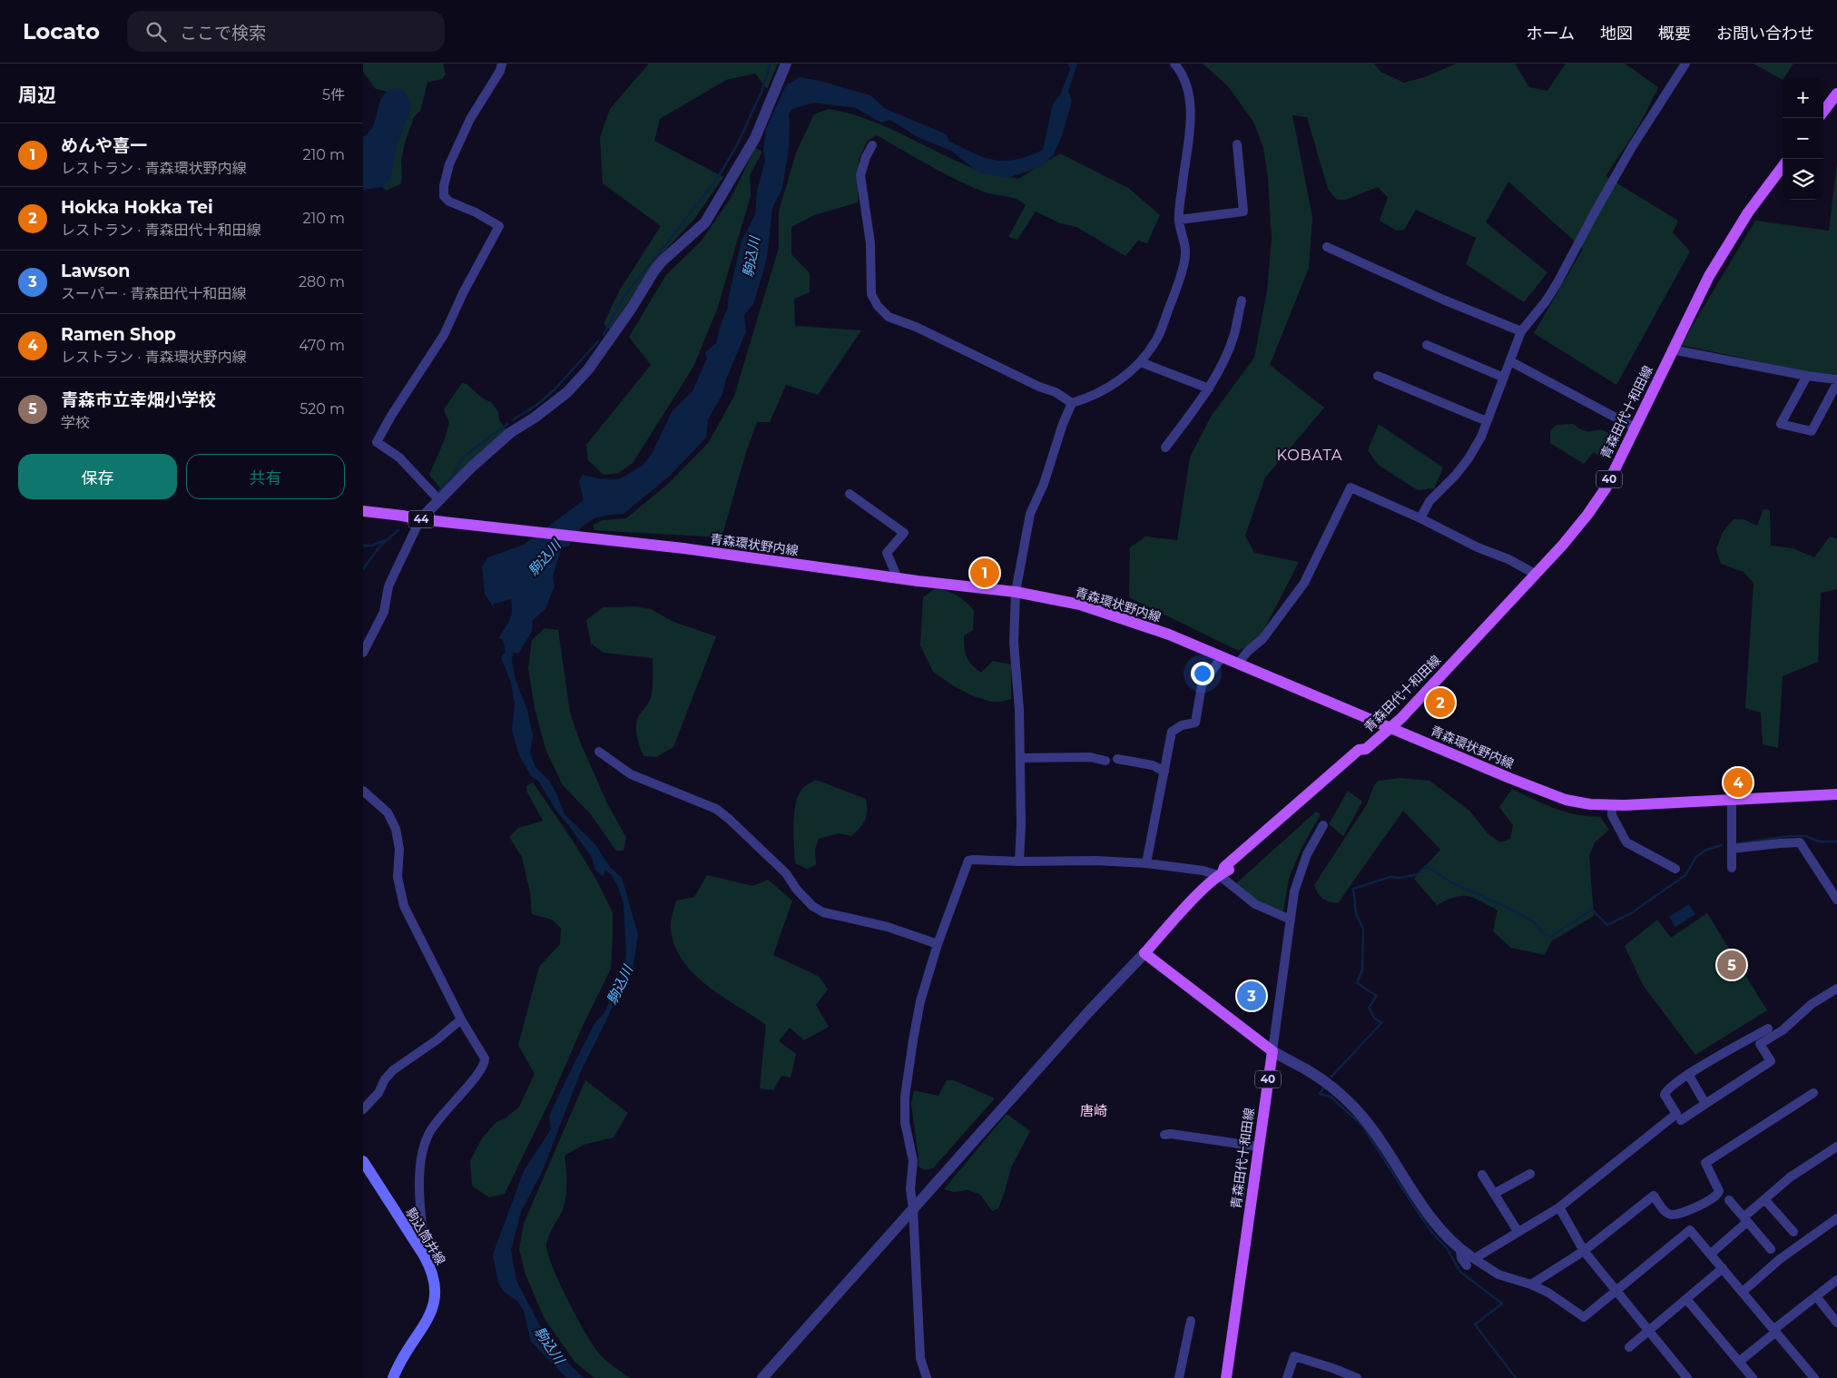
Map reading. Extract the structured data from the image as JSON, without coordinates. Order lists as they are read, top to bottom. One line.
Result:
{"streets":{"main road":["青森田代十和田線","40","44","青森環状野内線","駒込筒井線"]},"crossings":[["青森田代十和田線","青森環状野内線"]],"districts":["KOBATA","唐崎"],"water":["駒込川"],"page":{"header":"Locato","search":"ここで検索","nav":["ホーム","地図","概要","お問い合わせ"],"heading":["周辺","5件"],"map_buttons":["+","−"],"list":[{"mark":"1","name":"めんや喜一","note":"レストラン · 青森環状野内線","value":"210 m"},{"mark":"2","name":"Hokka Hokka Tei","note":"レストラン · 青森田代十和田線","value":"210 m"},{"mark":"3","name":"Lawson","note":"スーパー · 青森田代十和田線","value":"280 m"},{"mark":"4","name":"Ramen Shop","note":"レストラン · 青森環状野内線","value":"470 m"},{"mark":"5","name":"青森市立幸畑小学校","note":"学校","value":"520 m"}],"buttons":["保存","共有"],"pins":["1","2","4","5","3"]}}
